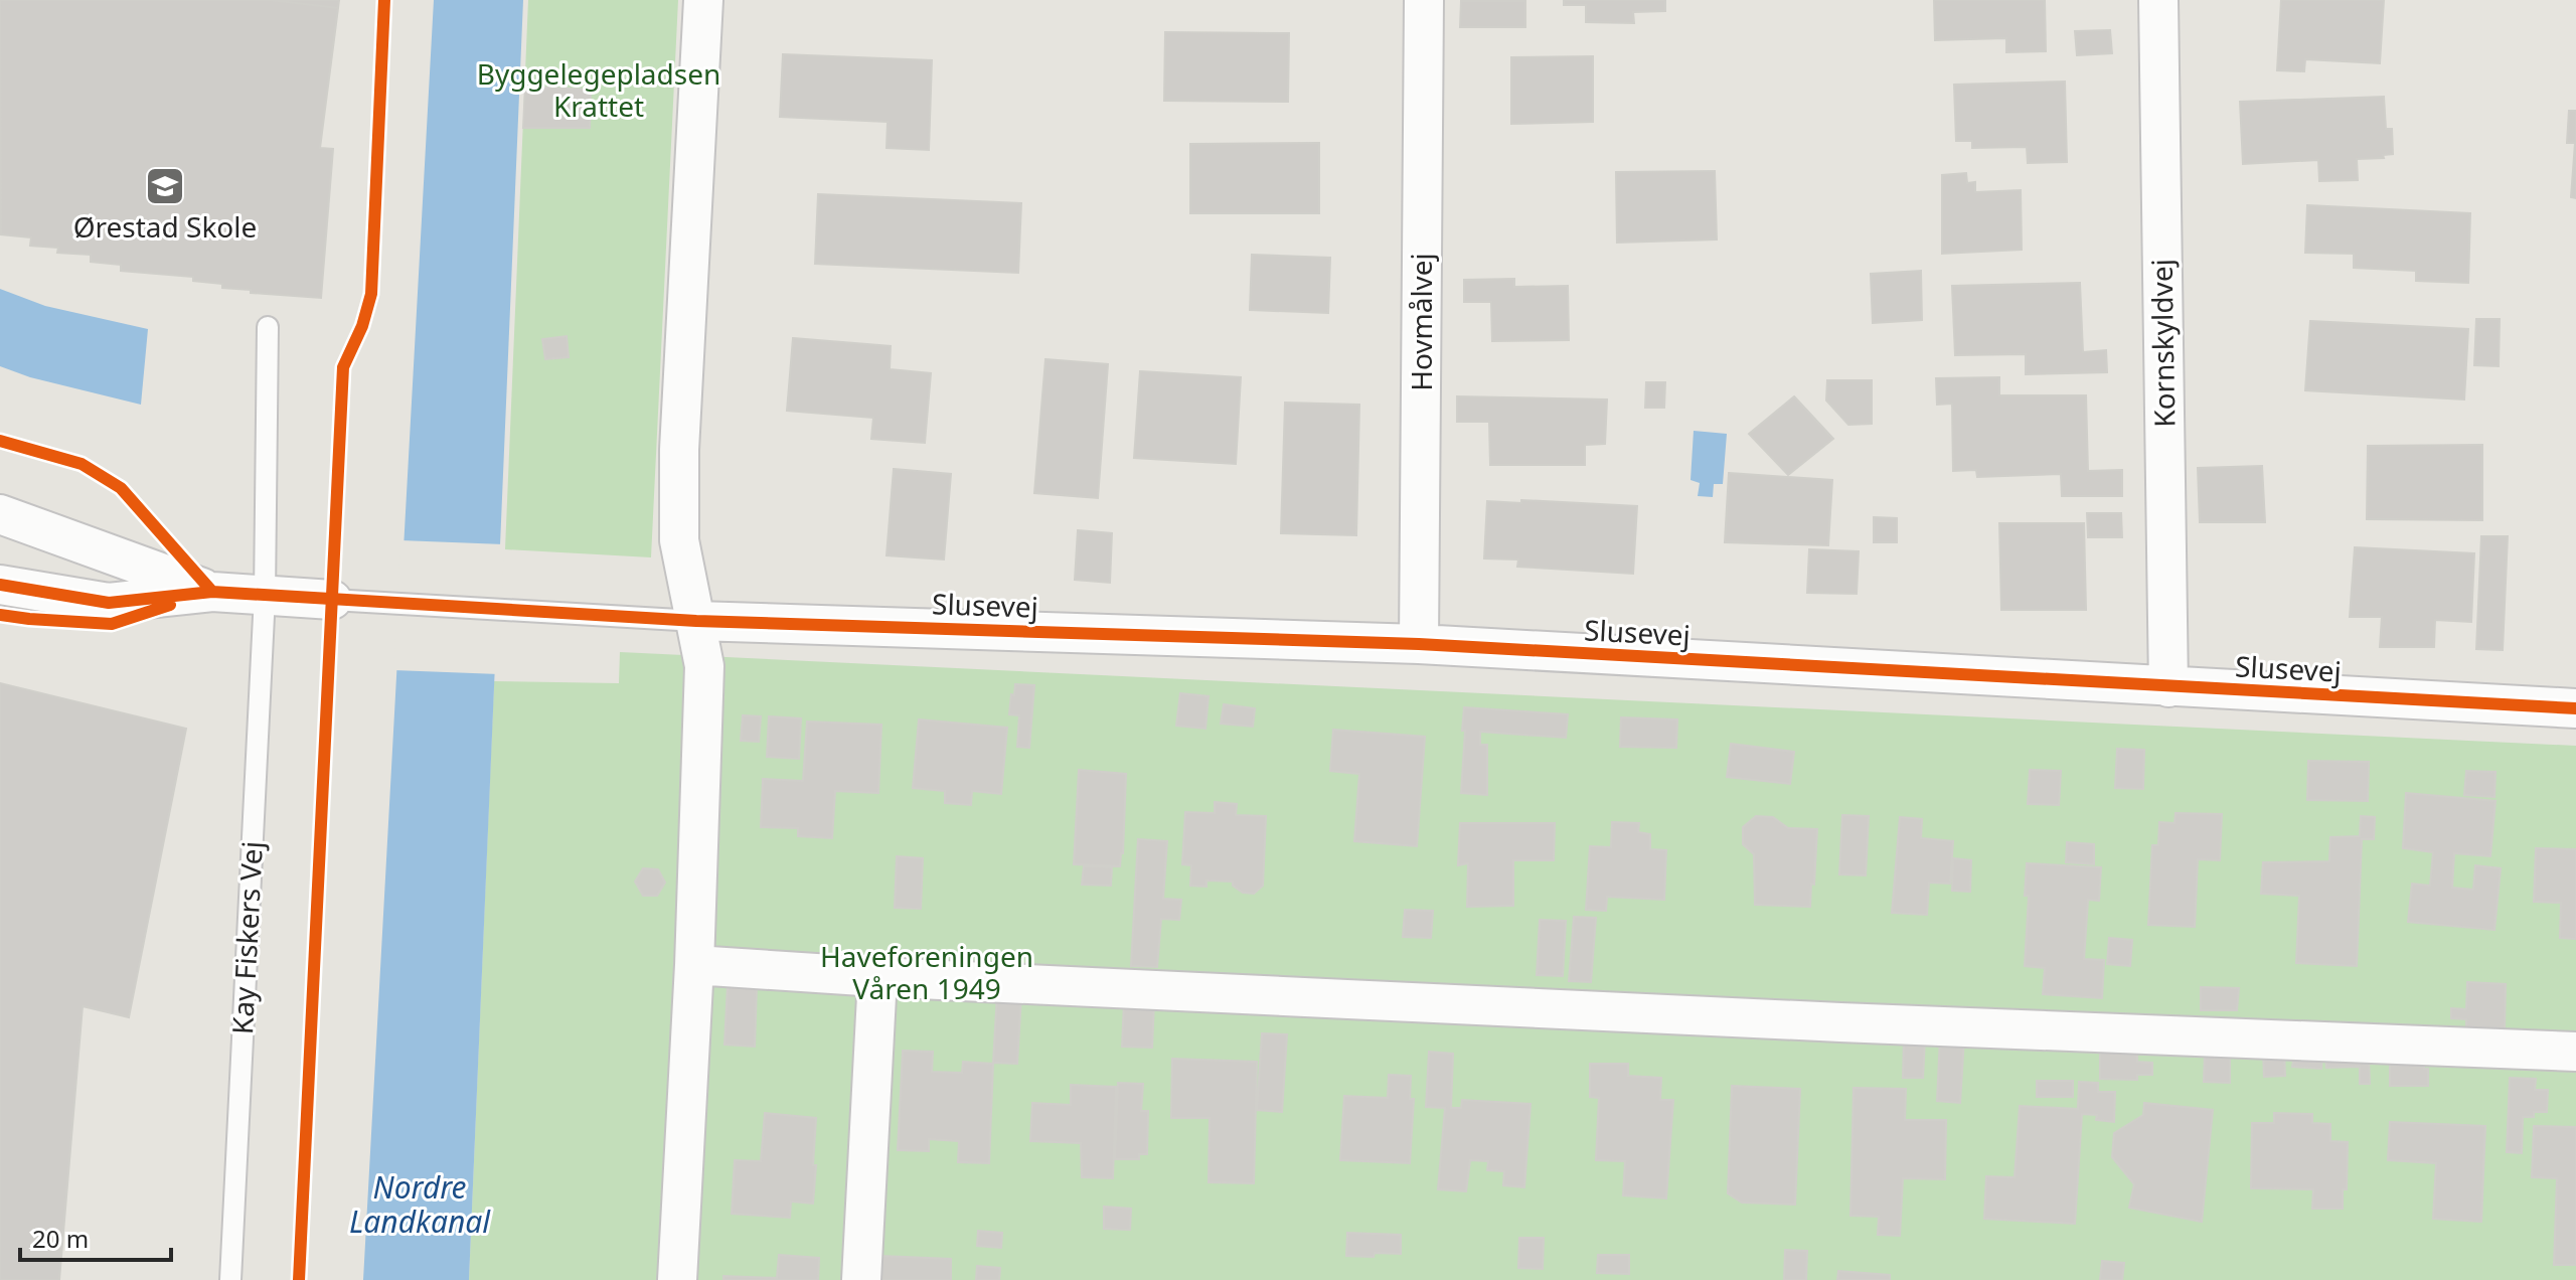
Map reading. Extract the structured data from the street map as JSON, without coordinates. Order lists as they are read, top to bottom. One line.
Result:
{"streets":{"street":["Hovmålvej","Kornskyldvej","Slusevej"],"lane":["Kay Fiskers Vej"]},"crossings":[["Hovmålvej","Slusevej"],["Kornskyldvej","Slusevej"]],"water":["Nordre Landkanal"],"parks":["Byggelegepladsen Krattet","Haveforeningen Våren 1949"],"places":{"school or university":["Ørestad Skole"]},"scale_bar":"20 m"}
